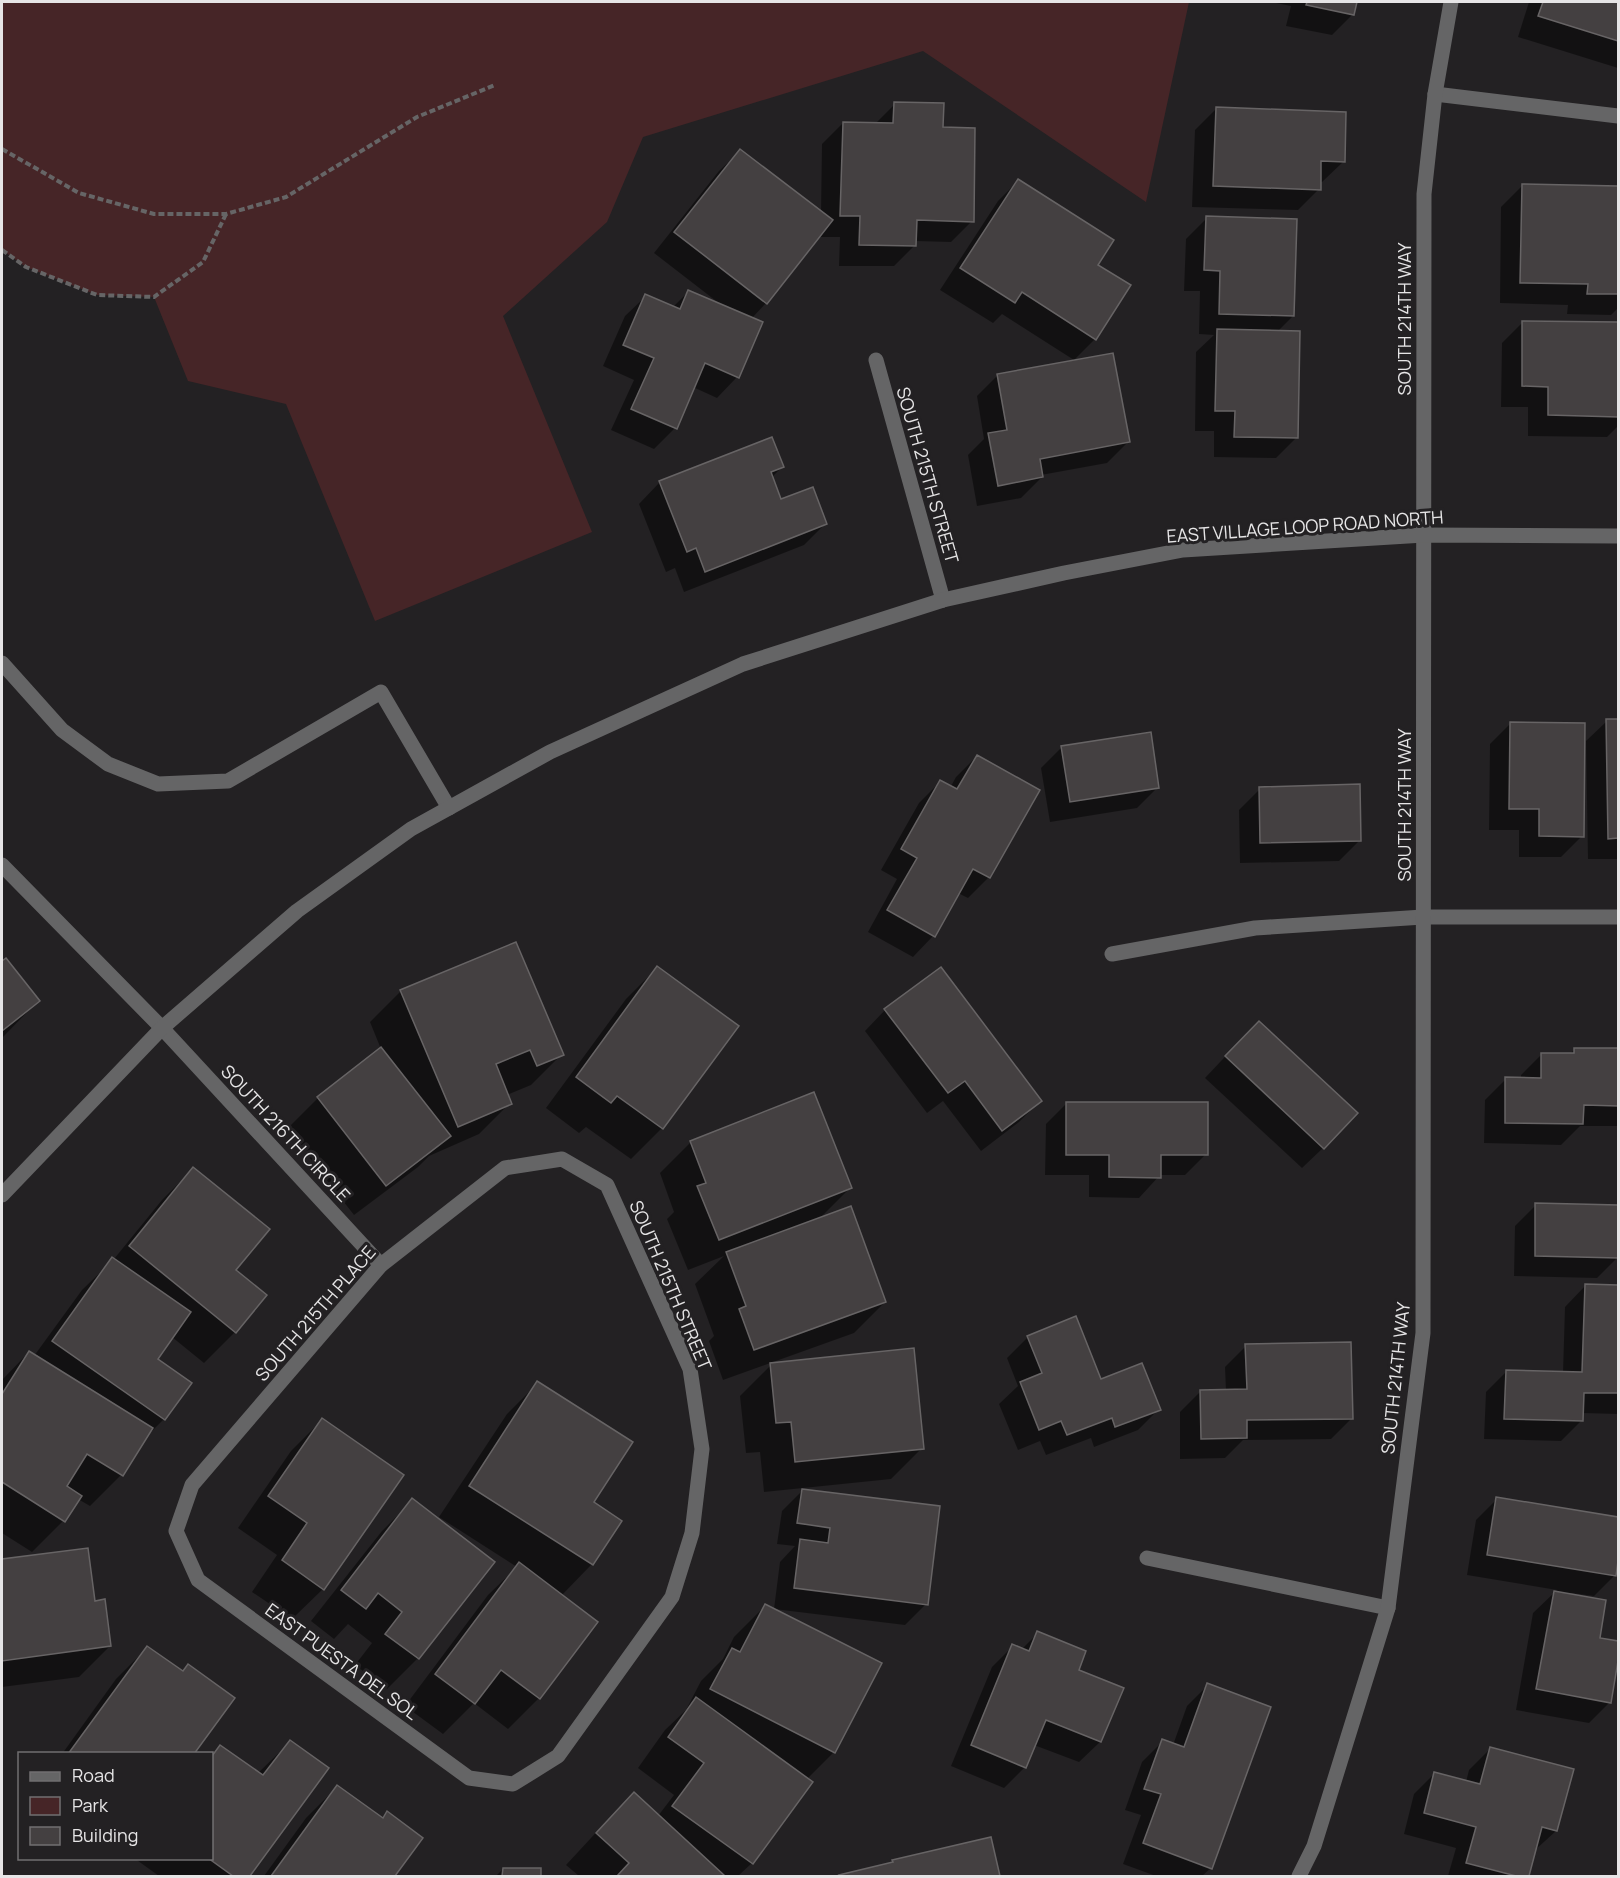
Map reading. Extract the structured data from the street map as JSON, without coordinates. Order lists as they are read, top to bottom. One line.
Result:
{"streets":{"street":["SOUTH 214TH WAY","SOUTH 215TH STREET","EAST VILLAGE LOOP ROAD NORTH","SOUTH 216TH CIRCLE","SOUTH 215TH PLACE","EAST PUESTA DEL SOL"]},"crossings":[["SOUTH 214TH WAY","EAST VILLAGE LOOP ROAD NORTH"],["SOUTH 215TH STREET","EAST VILLAGE LOOP ROAD NORTH"],["SOUTH 215TH STREET","SOUTH 215TH PLACE"],["SOUTH 215TH STREET","EAST PUESTA DEL SOL"],["EAST VILLAGE LOOP ROAD NORTH","SOUTH 216TH CIRCLE"],["SOUTH 216TH CIRCLE","SOUTH 215TH PLACE"],["SOUTH 215TH PLACE","EAST PUESTA DEL SOL"]],"legend":["Road","Park","Building"]}
